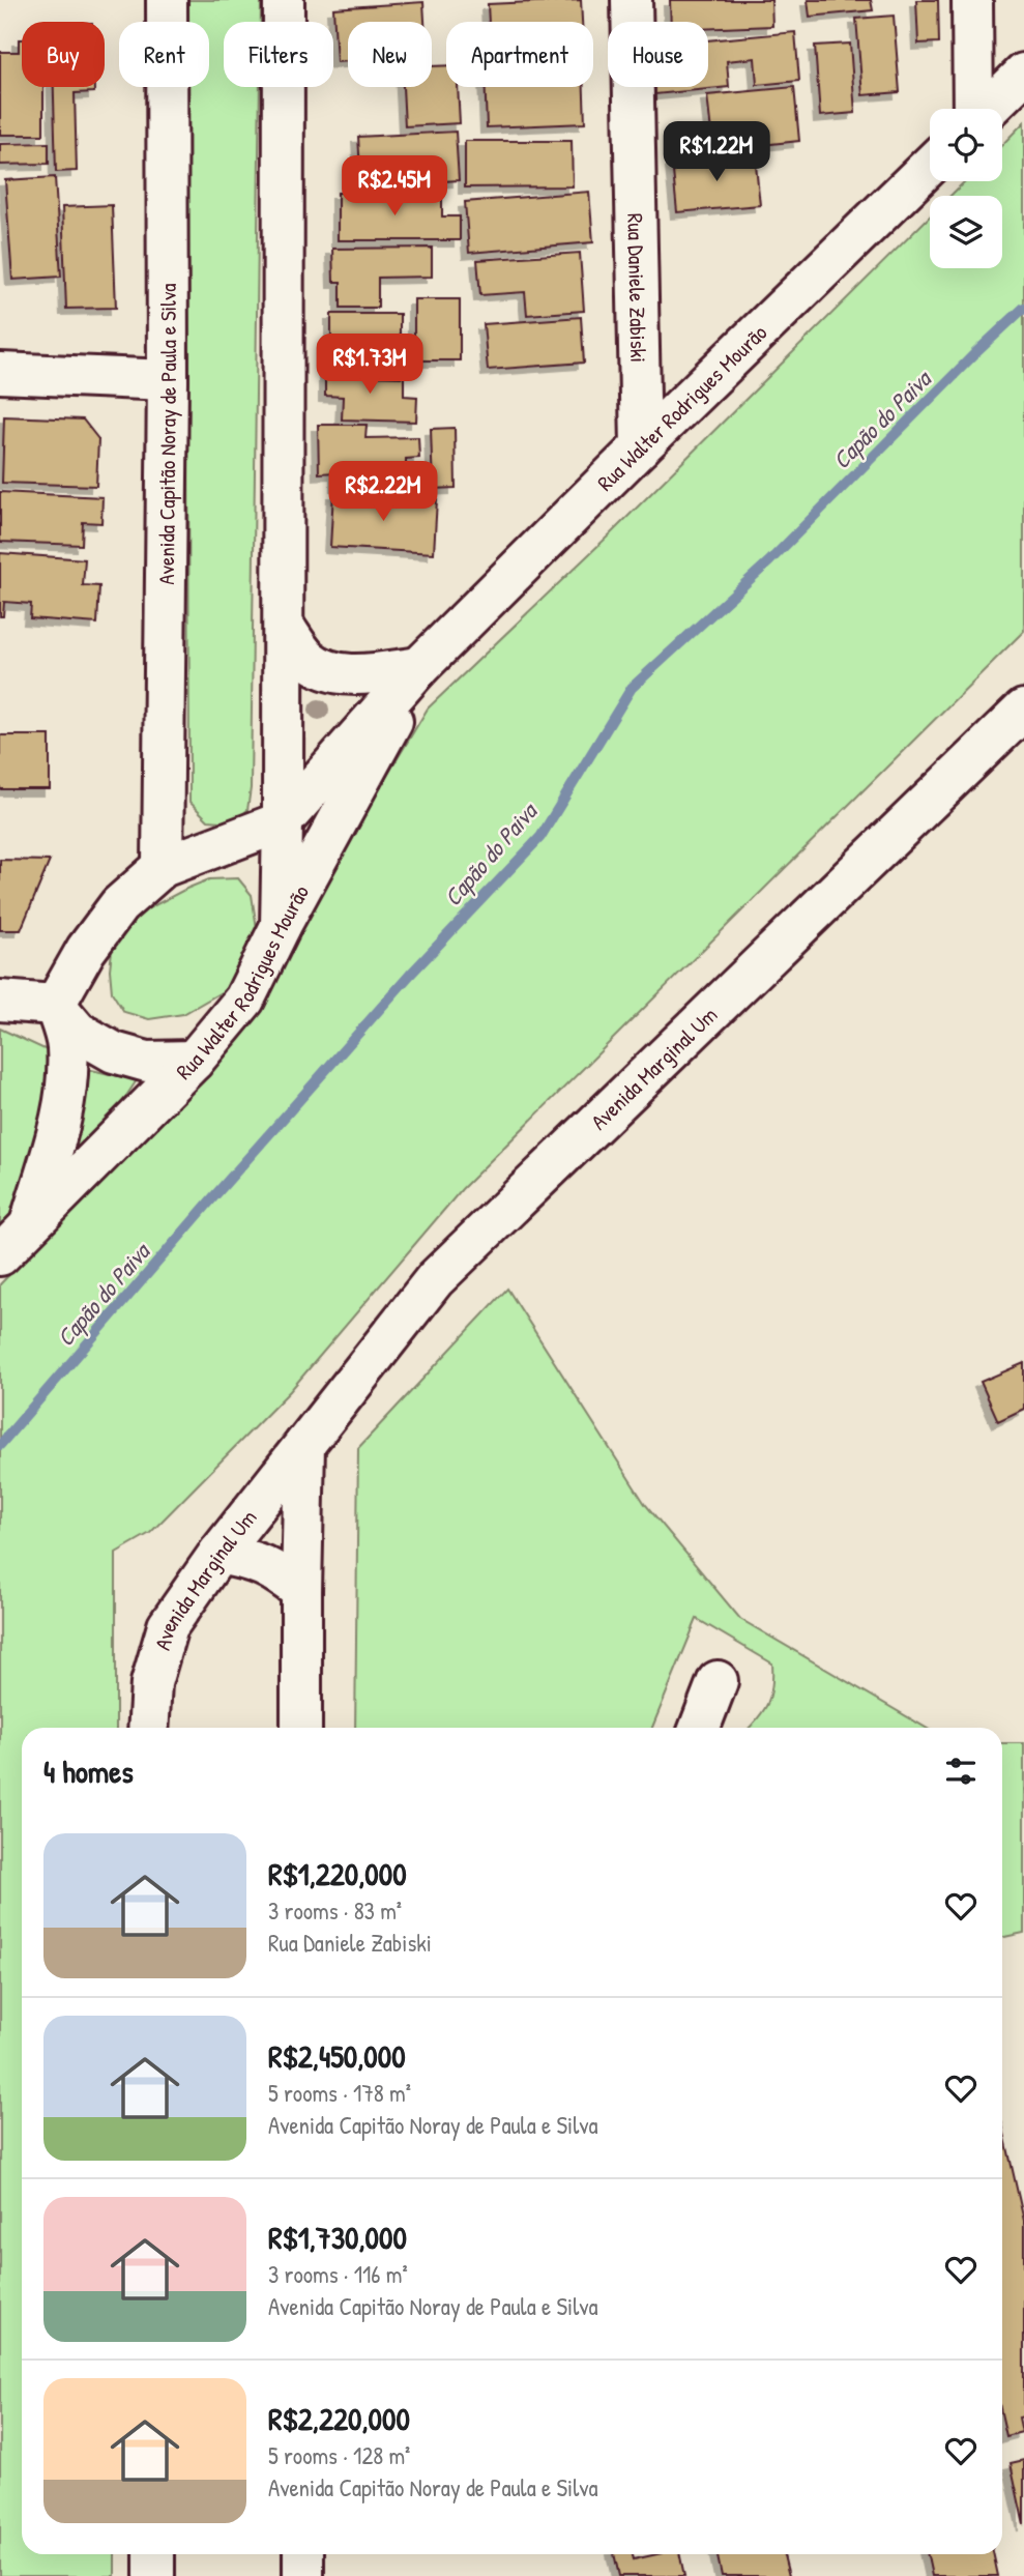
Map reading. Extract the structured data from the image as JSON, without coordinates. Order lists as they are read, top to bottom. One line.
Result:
{"streets":{"street":["Rua Daniele Zabiski","Rua Walter Rodrigues Mourão","Avenida Capitão Noray de Paula e Silva","Avenida Marginal Um"]},"crossings":[["Rua Daniele Zabiski","Rua Walter Rodrigues Mourão"],["Rua Walter Rodrigues Mourão","Avenida Capitão Noray de Paula e Silva"]],"water":["Capão do Paiva"],"page":{"chip":["Buy","Rent","Filters","New","Apartment","House"],"price":["R$1.22M","R$2.45M","R$1.73M","R$2.22M"],"heading":"4 homes","list":[{"name":"R$1,220,000","note":"3 rooms · 83 m² · Rua Daniele Zabiski"},{"name":"R$2,450,000","note":"5 rooms · 178 m² · Avenida Capitão Noray de Paula e Silva"},{"name":"R$1,730,000","note":"3 rooms · 116 m² · Avenida Capitão Noray de Paula e Silva"},{"name":"R$2,220,000","note":"5 rooms · 128 m² · Avenida Capitão Noray de Paula e Silva"}]}}
